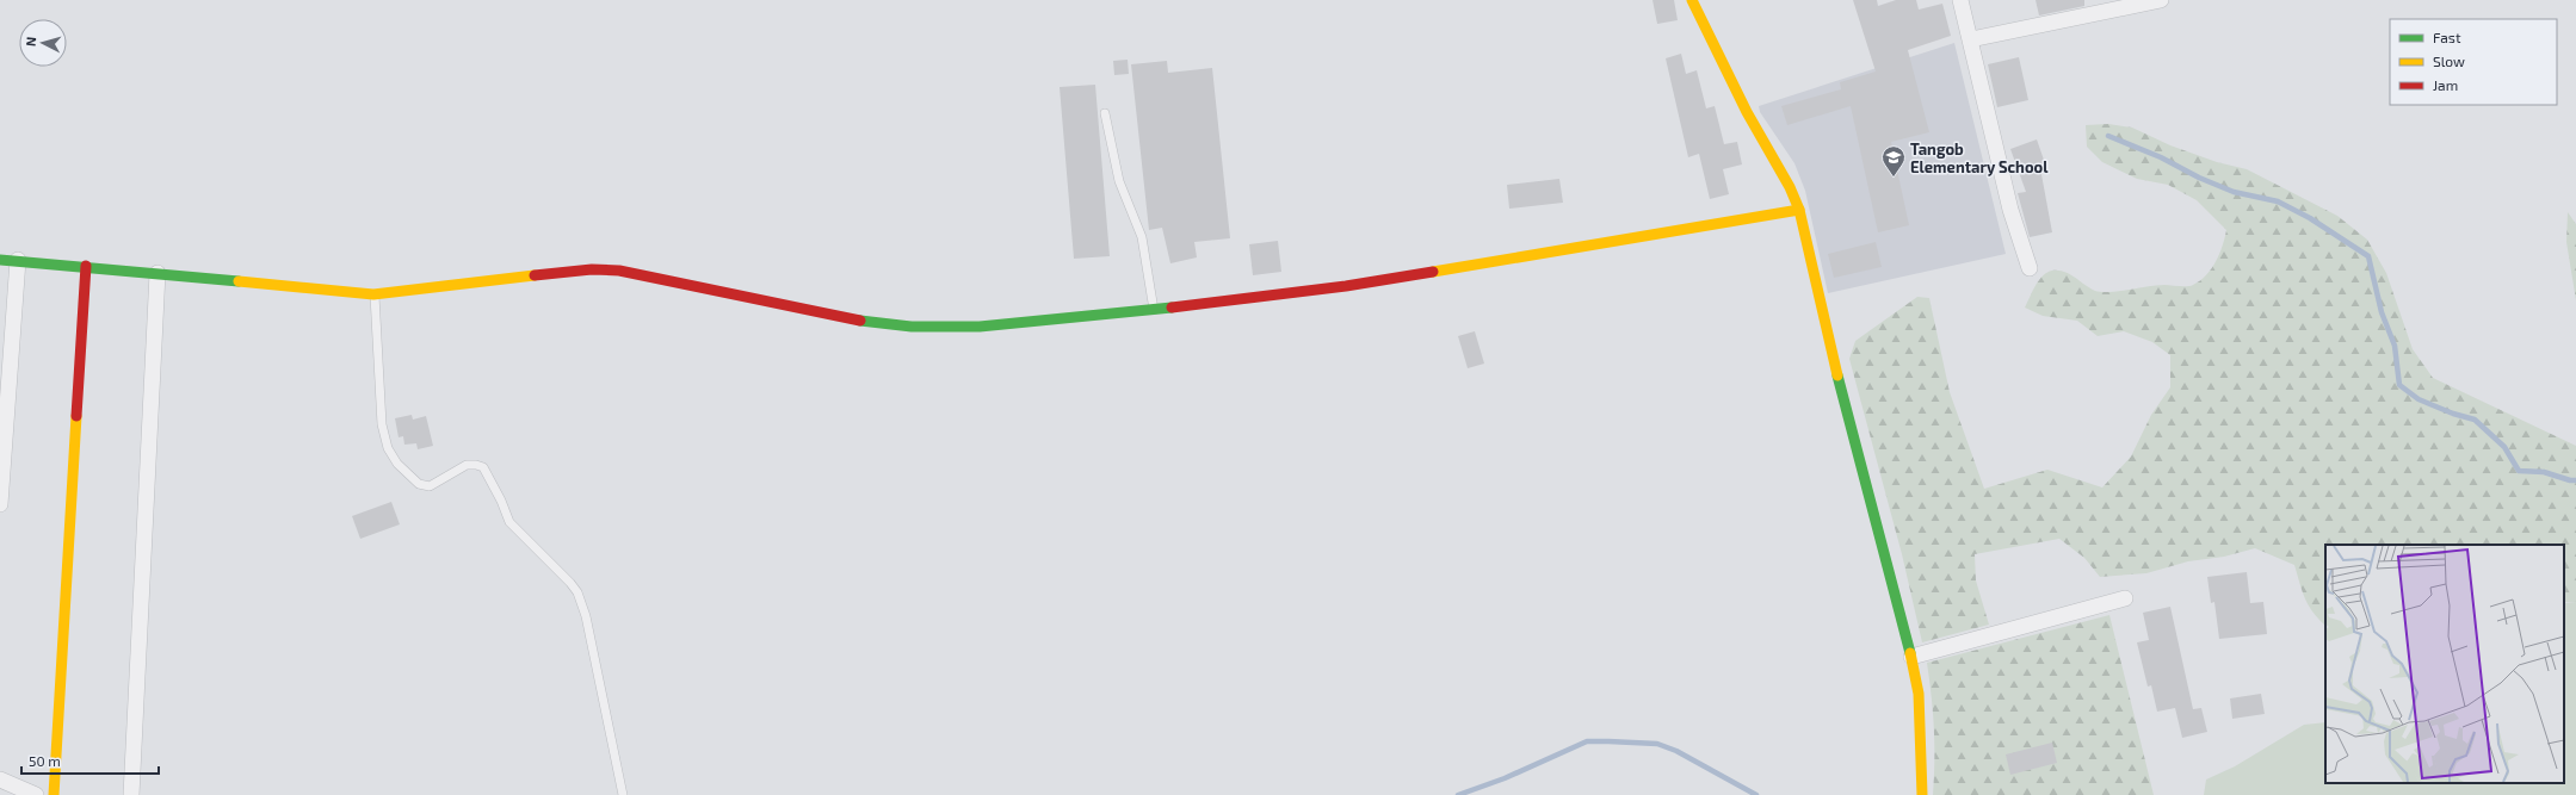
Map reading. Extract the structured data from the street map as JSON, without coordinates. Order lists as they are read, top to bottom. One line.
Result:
{"places":{"school or university":["Tangob Elementary School"]},"legend":["Fast","Slow","Jam"],"scale_bar":"50 m","north":"left"}
